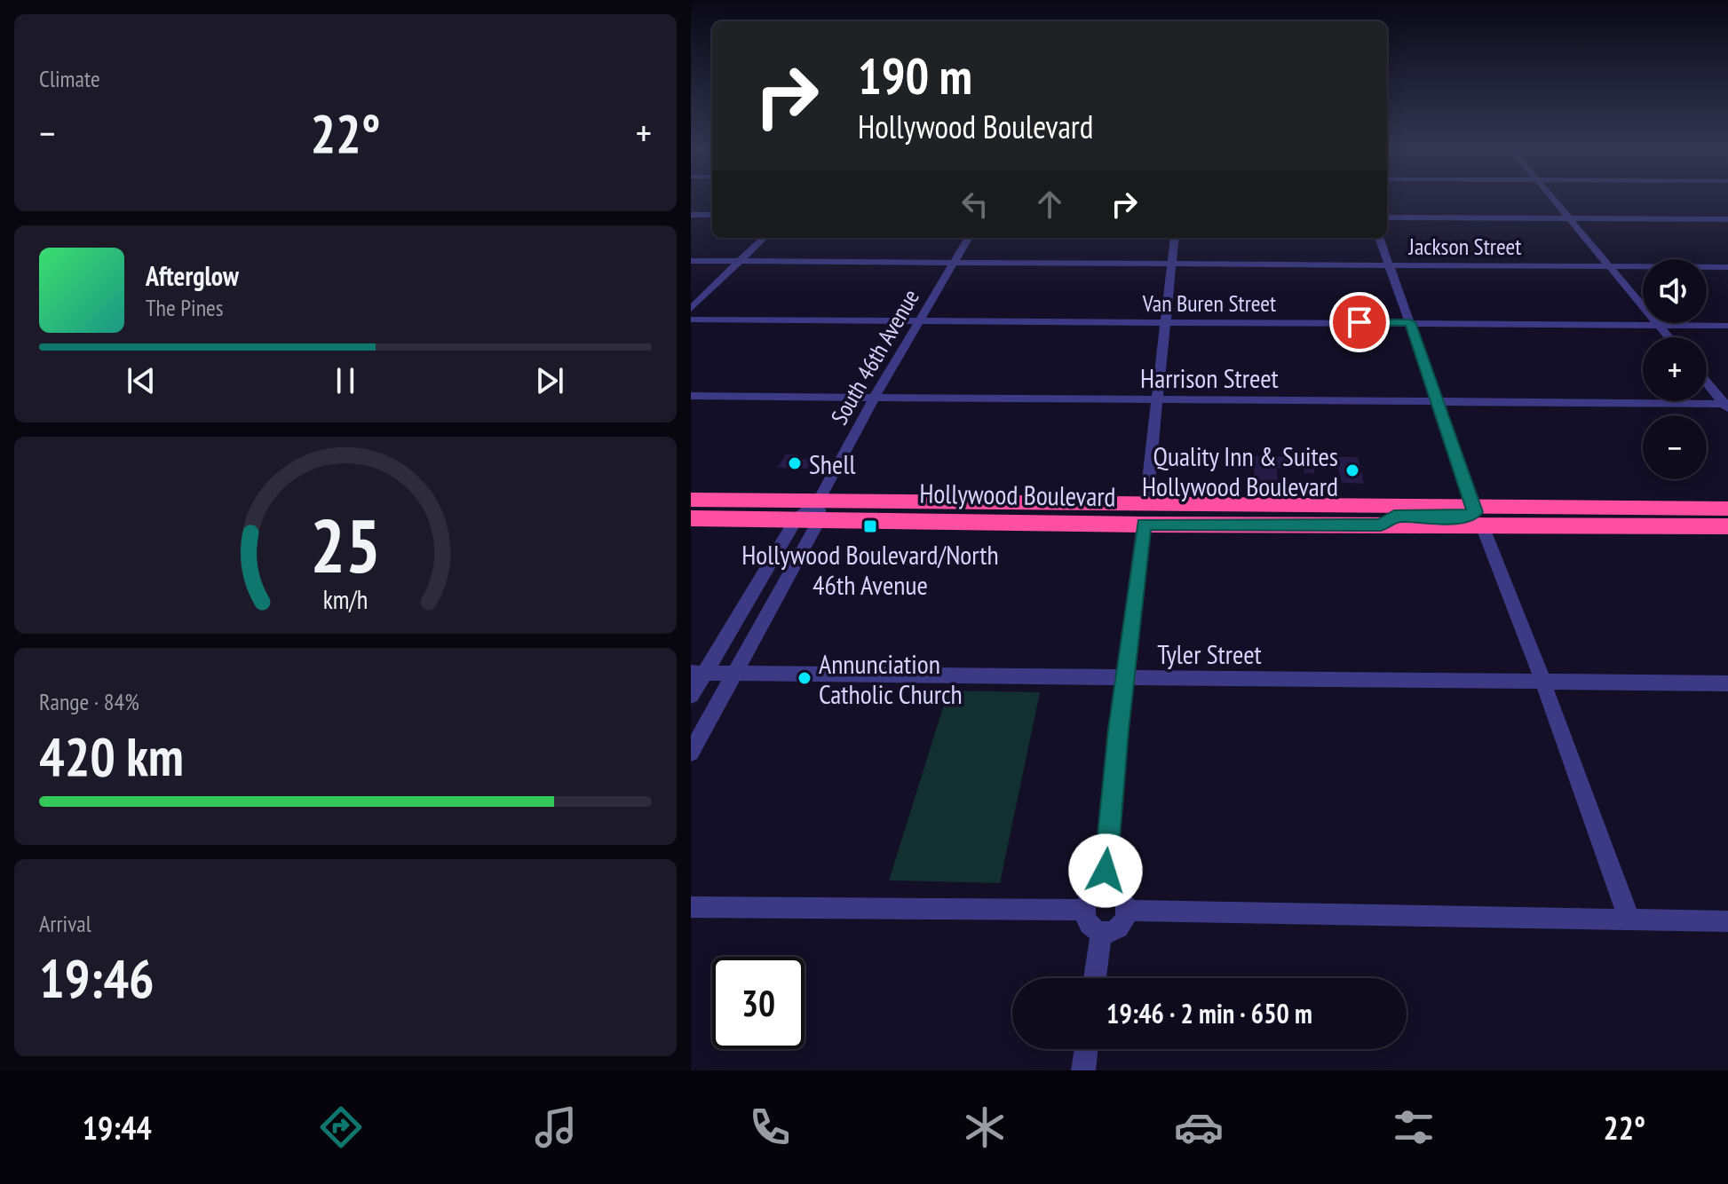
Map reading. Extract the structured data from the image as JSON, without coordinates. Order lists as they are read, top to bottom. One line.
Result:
{"streets":{"highway":["Hollywood Boulevard"],"street":["Jackson Street","Van Buren Street","South 46th Avenue","Harrison Street","Tyler Street"]},"crossings":[["Jackson Street","South 46th Avenue"],["Van Buren Street","South 46th Avenue"],["South 46th Avenue","Harrison Street"],["South 46th Avenue","Hollywood Boulevard"],["South 46th Avenue","Tyler Street"]],"places":{"other":["Shell","Quality Inn & Suites Hollywood Boulevard","Annunciation Catholic Church"],"transit":["Hollywood Boulevard/North 46th Avenue"]},"page":{"tile":["Climate",["Range · 84%","420 km"],["Arrival","19:46"]],"turn":["190 m","Hollywood Boulevard"],"heat":["−","22°","+"],"song":["Afterglow","The Pines"],"map_buttons":["+","−"],"limit":"30","trip":"19:46 · 2 min · 650 m","tabs":["19:44","22°"],"gauge":["25","km/h"]}}
